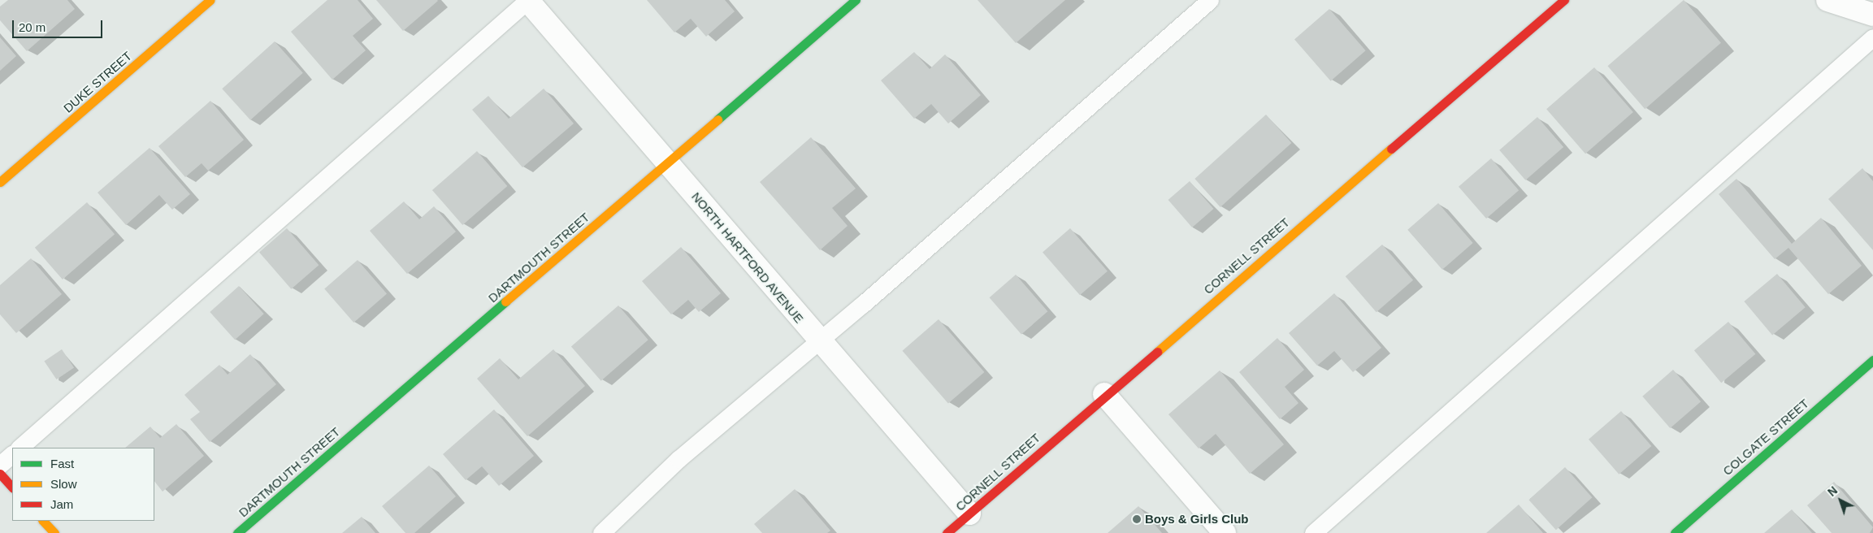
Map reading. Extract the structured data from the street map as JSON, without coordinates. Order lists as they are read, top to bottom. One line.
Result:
{"streets":{"street":["DUKE STREET","CORNELL STREET","DARTMOUTH STREET","NORTH HARTFORD AVENUE","COLGATE STREET"]},"crossings":[["CORNELL STREET","NORTH HARTFORD AVENUE"],["DARTMOUTH STREET","NORTH HARTFORD AVENUE"]],"places":["Boys & Girls Club"],"legend":["Fast","Slow","Jam"],"scale_bar":"20 m","north":"top left"}
